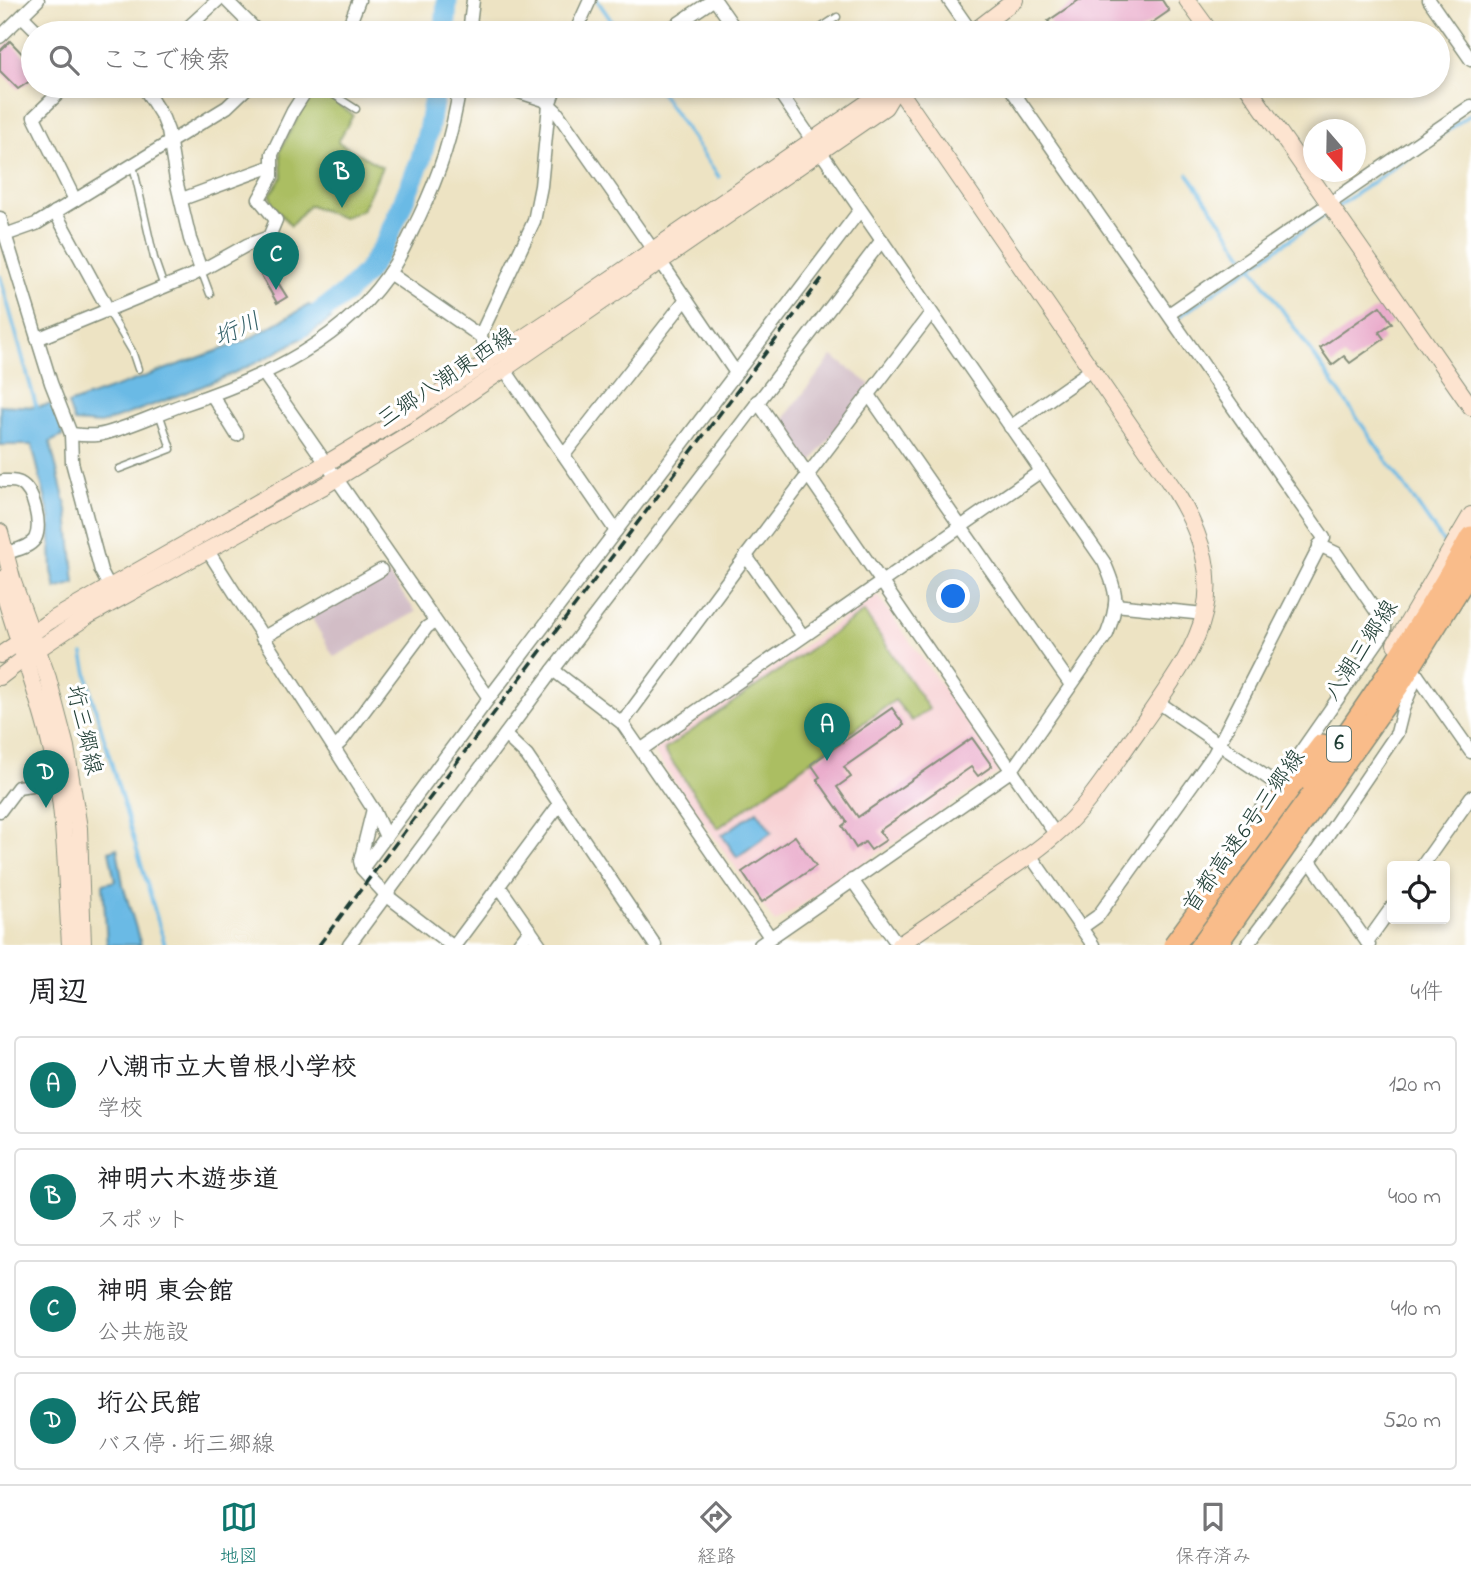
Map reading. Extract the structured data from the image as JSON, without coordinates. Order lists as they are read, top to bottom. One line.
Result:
{"streets":{"highway":["6","首都高速6号三郷線"],"street":["三郷八潮東西線","八潮三郷線","垳三郷線"]},"crossings":[["三郷八潮東西線","垳三郷線"]],"water":["垳川"],"north":"bottom","page":{"search":"ここで検索","pins":["B","C","A","D"],"heading":["周辺","4件"],"list":[{"mark":"A","name":"八潮市立大曽根小学校","note":"学校","value":"120 m"},{"mark":"B","name":"神明六木遊歩道","note":"スポット","value":"400 m"},{"mark":"C","name":"神明 東会館","note":"公共施設","value":"410 m"},{"mark":"D","name":"垳公民館","note":"バス停 · 垳三郷線","value":"520 m"}],"nav":["地図","経路","保存済み"]}}
